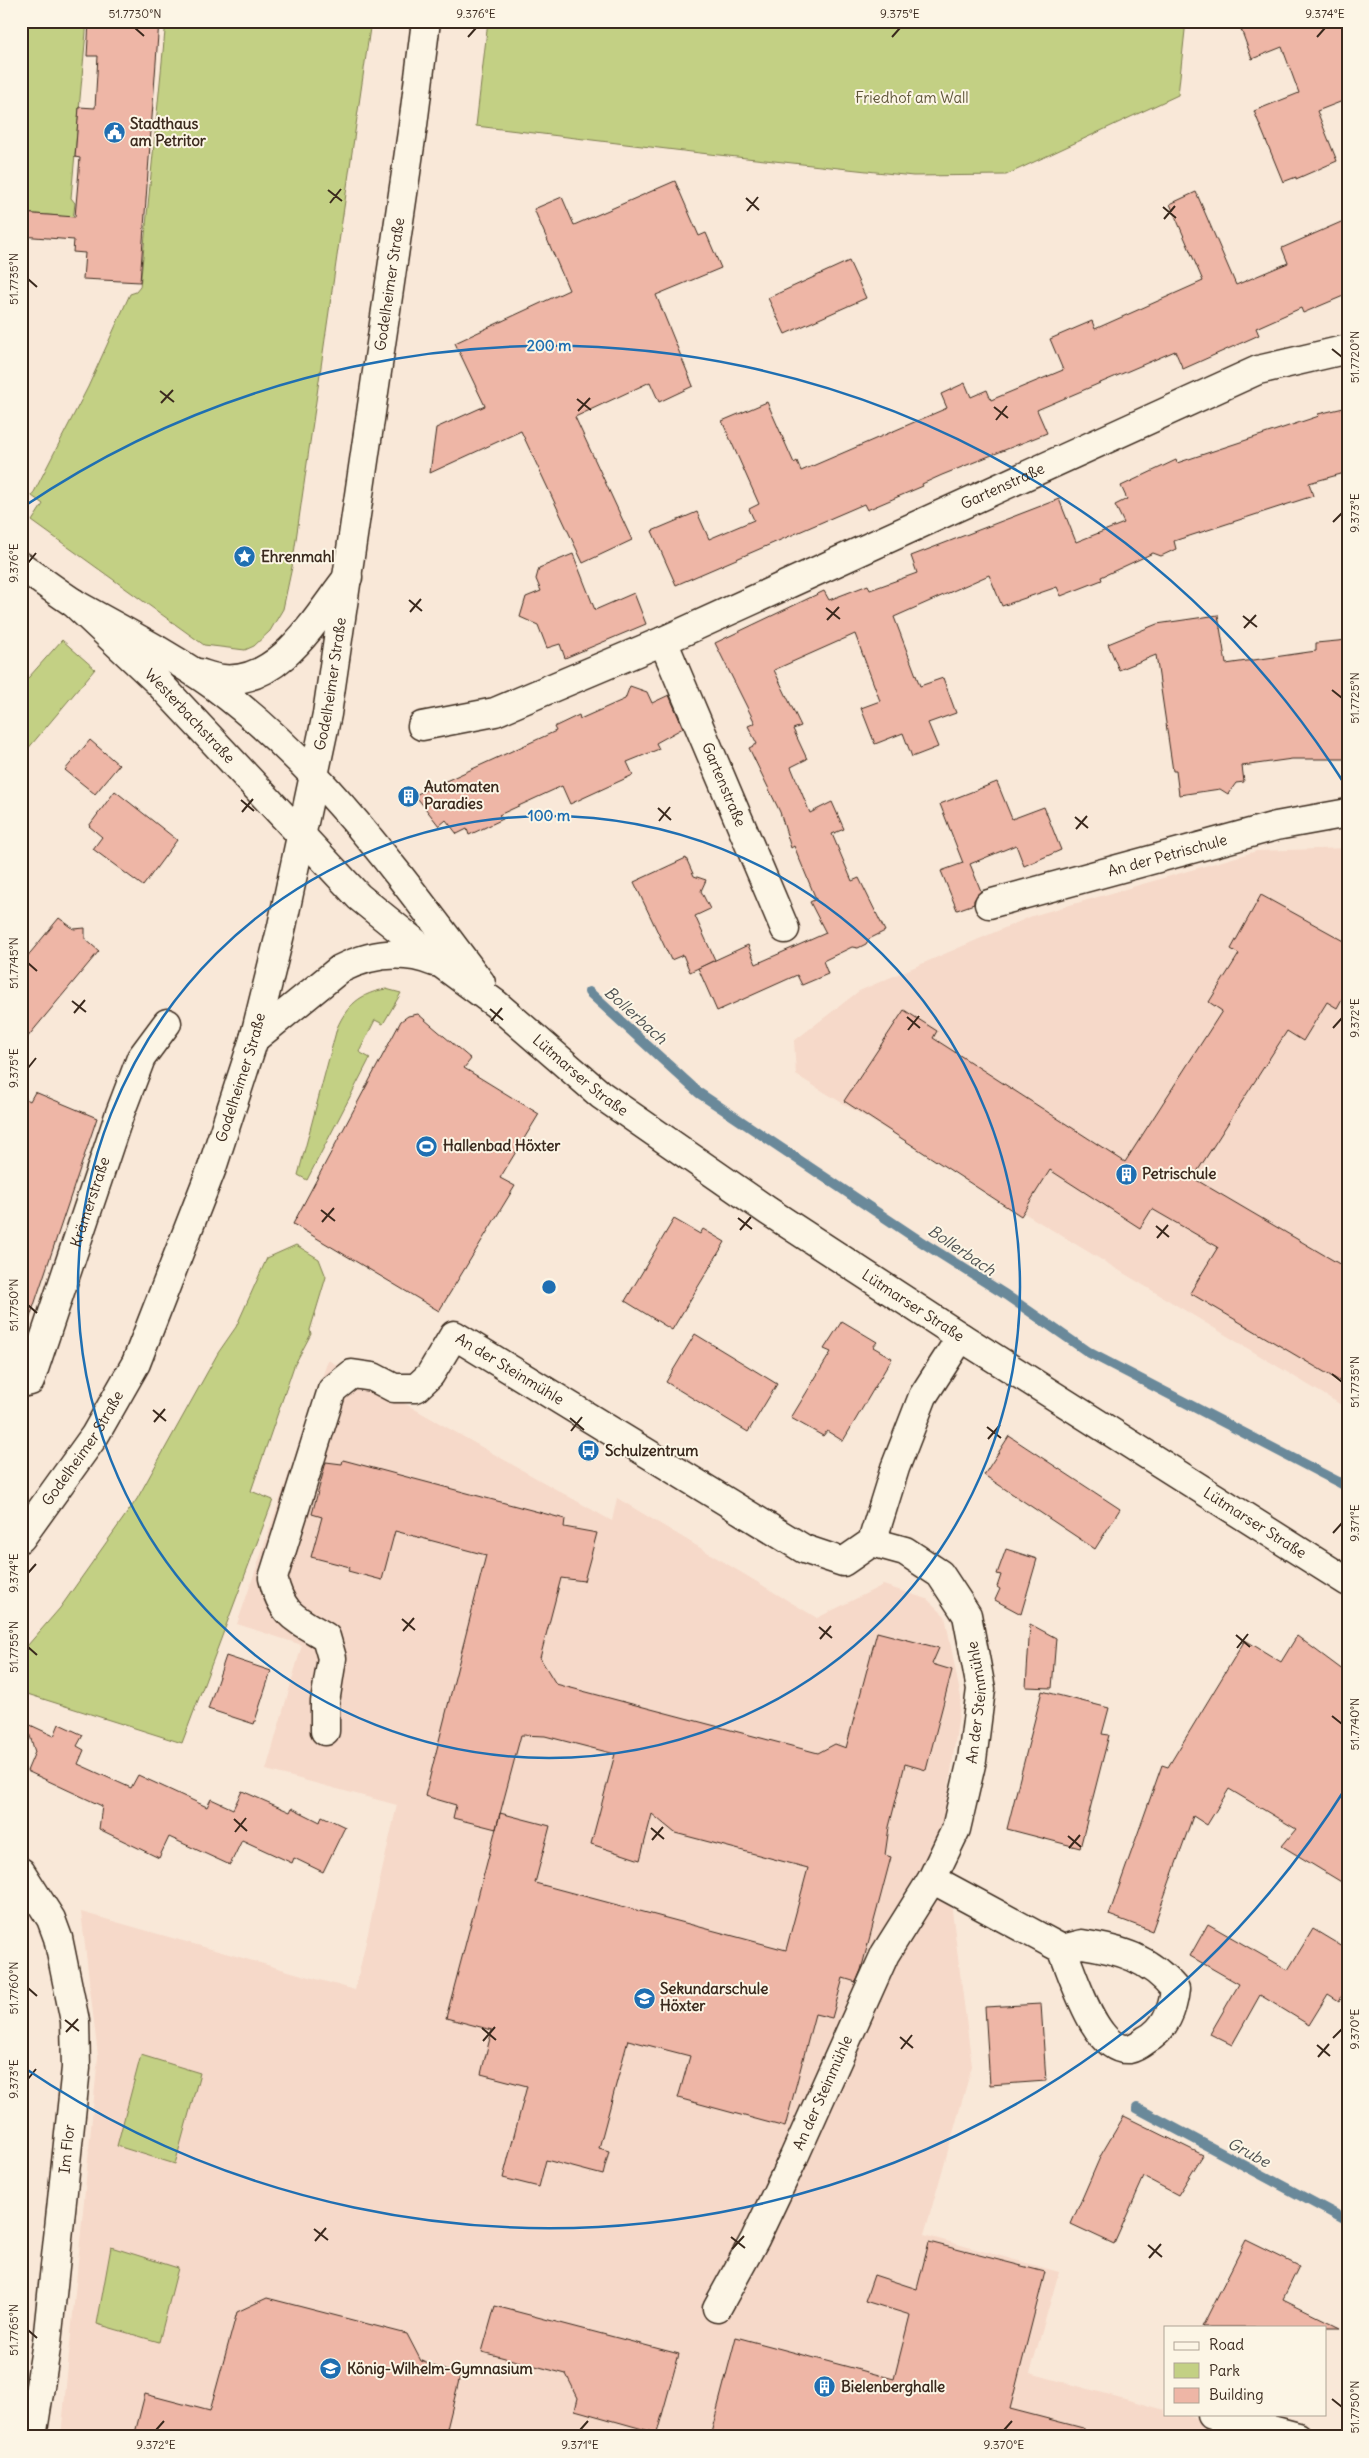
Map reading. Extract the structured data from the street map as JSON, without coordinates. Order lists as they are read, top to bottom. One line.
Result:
{"streets":{"street":["Godelheimer Straße","Gartenstraße","Westerbachstraße","An der Petrischule","Lütmarser Straße","Krämerstraße","An der Steinmühle","Im Flor"]},"crossings":[["Godelheimer Straße","Westerbachstraße"],["Godelheimer Straße","Lütmarser Straße"],["Westerbachstraße","Lütmarser Straße"]],"water":["Bollerbach","Grube"],"parks":["Friedhof am Wall"],"places":{"public building":["Stadthaus am Petritor"],"place":["Ehrenmahl"],"building":["Automaten Paradies","Petrischule","Bielenberghalle"],"sports":["Hallenbad Höxter"],"bus stop":["Schulzentrum"],"school or university":["Sekundarschule Höxter","König-Wilhelm-Gymnasium"]},"legend":["Road","Park","Building"],"coordinates":["51.7730°N","9.376°E","9.375°E","9.374°E","51.7735°N","51.7720°N","9.373°E","51.7725°N","51.7745°N","9.372°E","51.7750°N","9.371°E","51.7755°N","51.7740°N","51.7760°N","9.370°E","51.7765°N"],"rings":["200 m","100 m"]}
